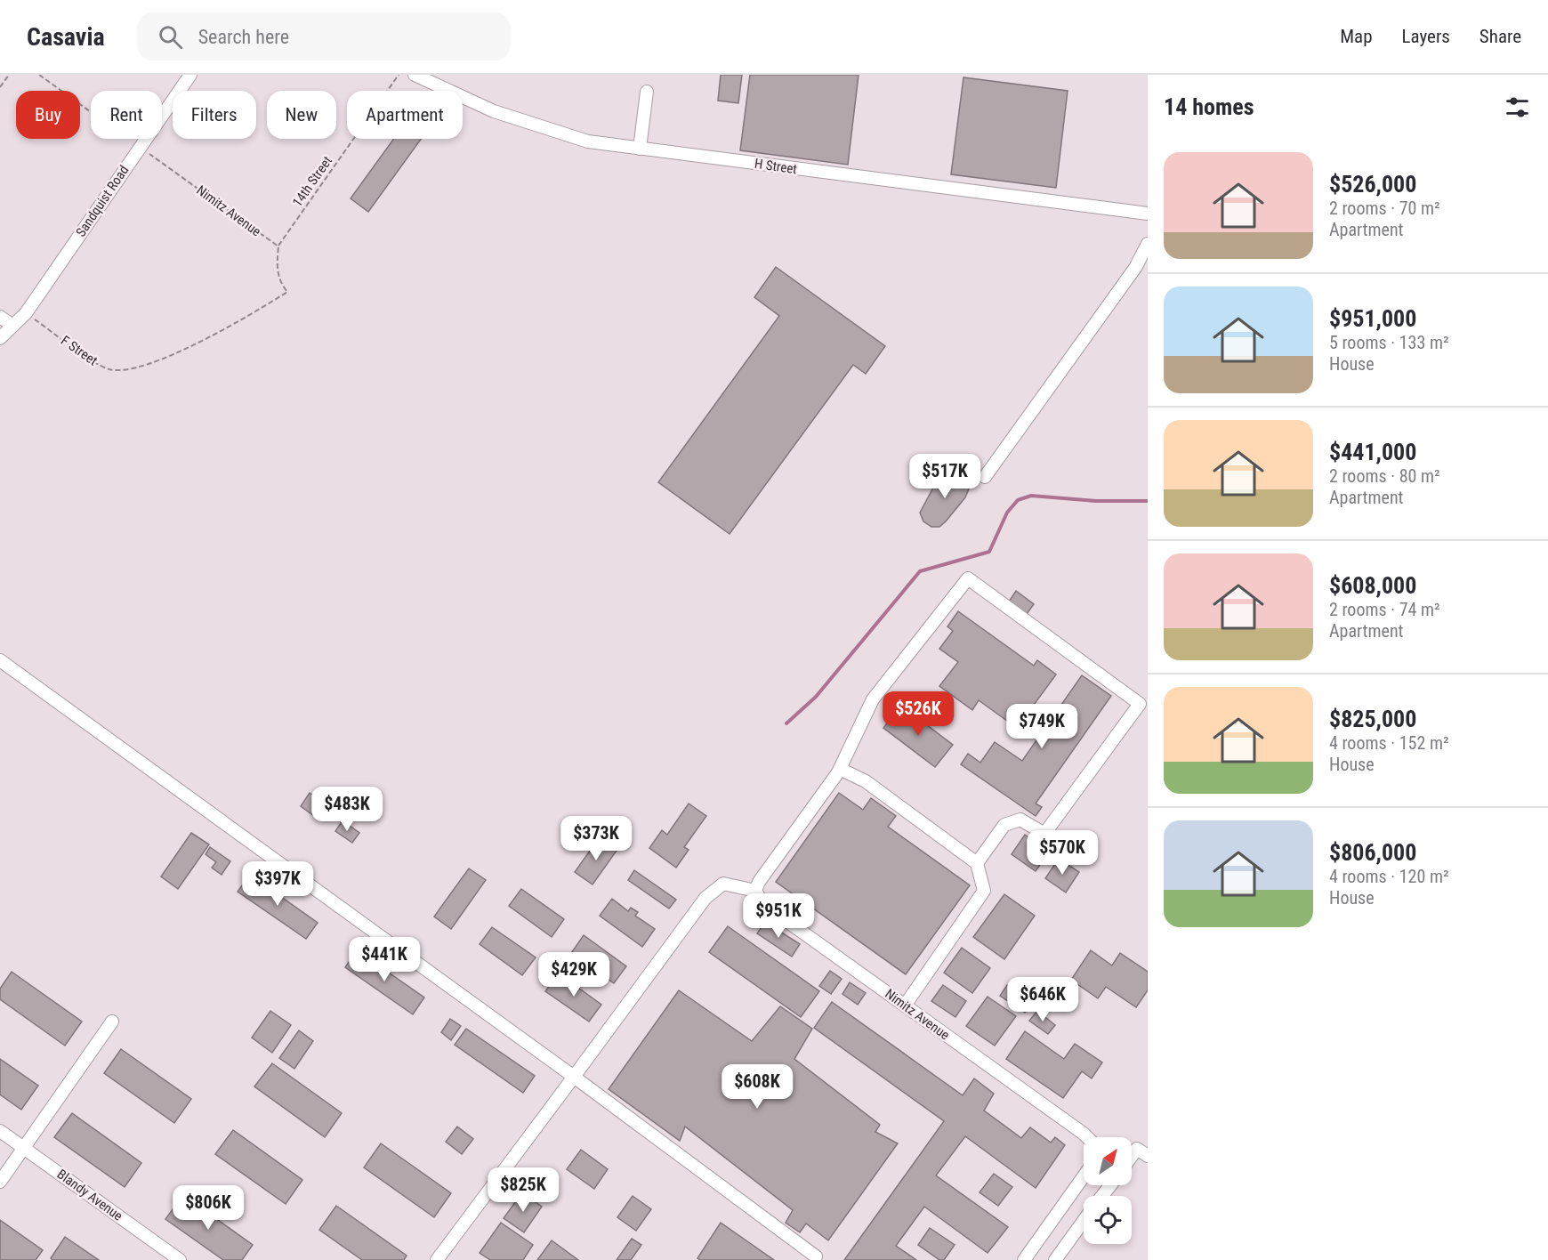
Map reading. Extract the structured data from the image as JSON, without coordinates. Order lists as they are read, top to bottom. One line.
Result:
{"streets":{"street":["H Street","Sandquist Road","Nimitz Avenue","Blandy Avenue"],"path":["14th Street","F Street"]},"crossings":[["14th Street","Nimitz Avenue"],["14th Street","F Street"],["Sandquist Road","Nimitz Avenue"],["Sandquist Road","F Street"],["Nimitz Avenue","F Street"]],"north":"top right","page":{"header":"Casavia","search":"Search here","nav":["Map","Layers","Share"],"heading":"14 homes","chip":["Buy","Rent","Filters","New","Apartment"],"list":[{"name":"$526,000","note":"2 rooms · 70 m² · Apartment"},{"name":"$951,000","note":"5 rooms · 133 m² · House"},{"name":"$441,000","note":"2 rooms · 80 m² · Apartment"},{"name":"$608,000","note":"2 rooms · 74 m² · Apartment"},{"name":"$825,000","note":"4 rooms · 152 m² · House"},{"name":"$806,000","note":"4 rooms · 120 m² · House"}],"price":["$517K","$526K","$749K","$483K","$373K","$570K","$397K","$951K","$441K","$429K","$646K","$608K","$825K","$806K"]}}
